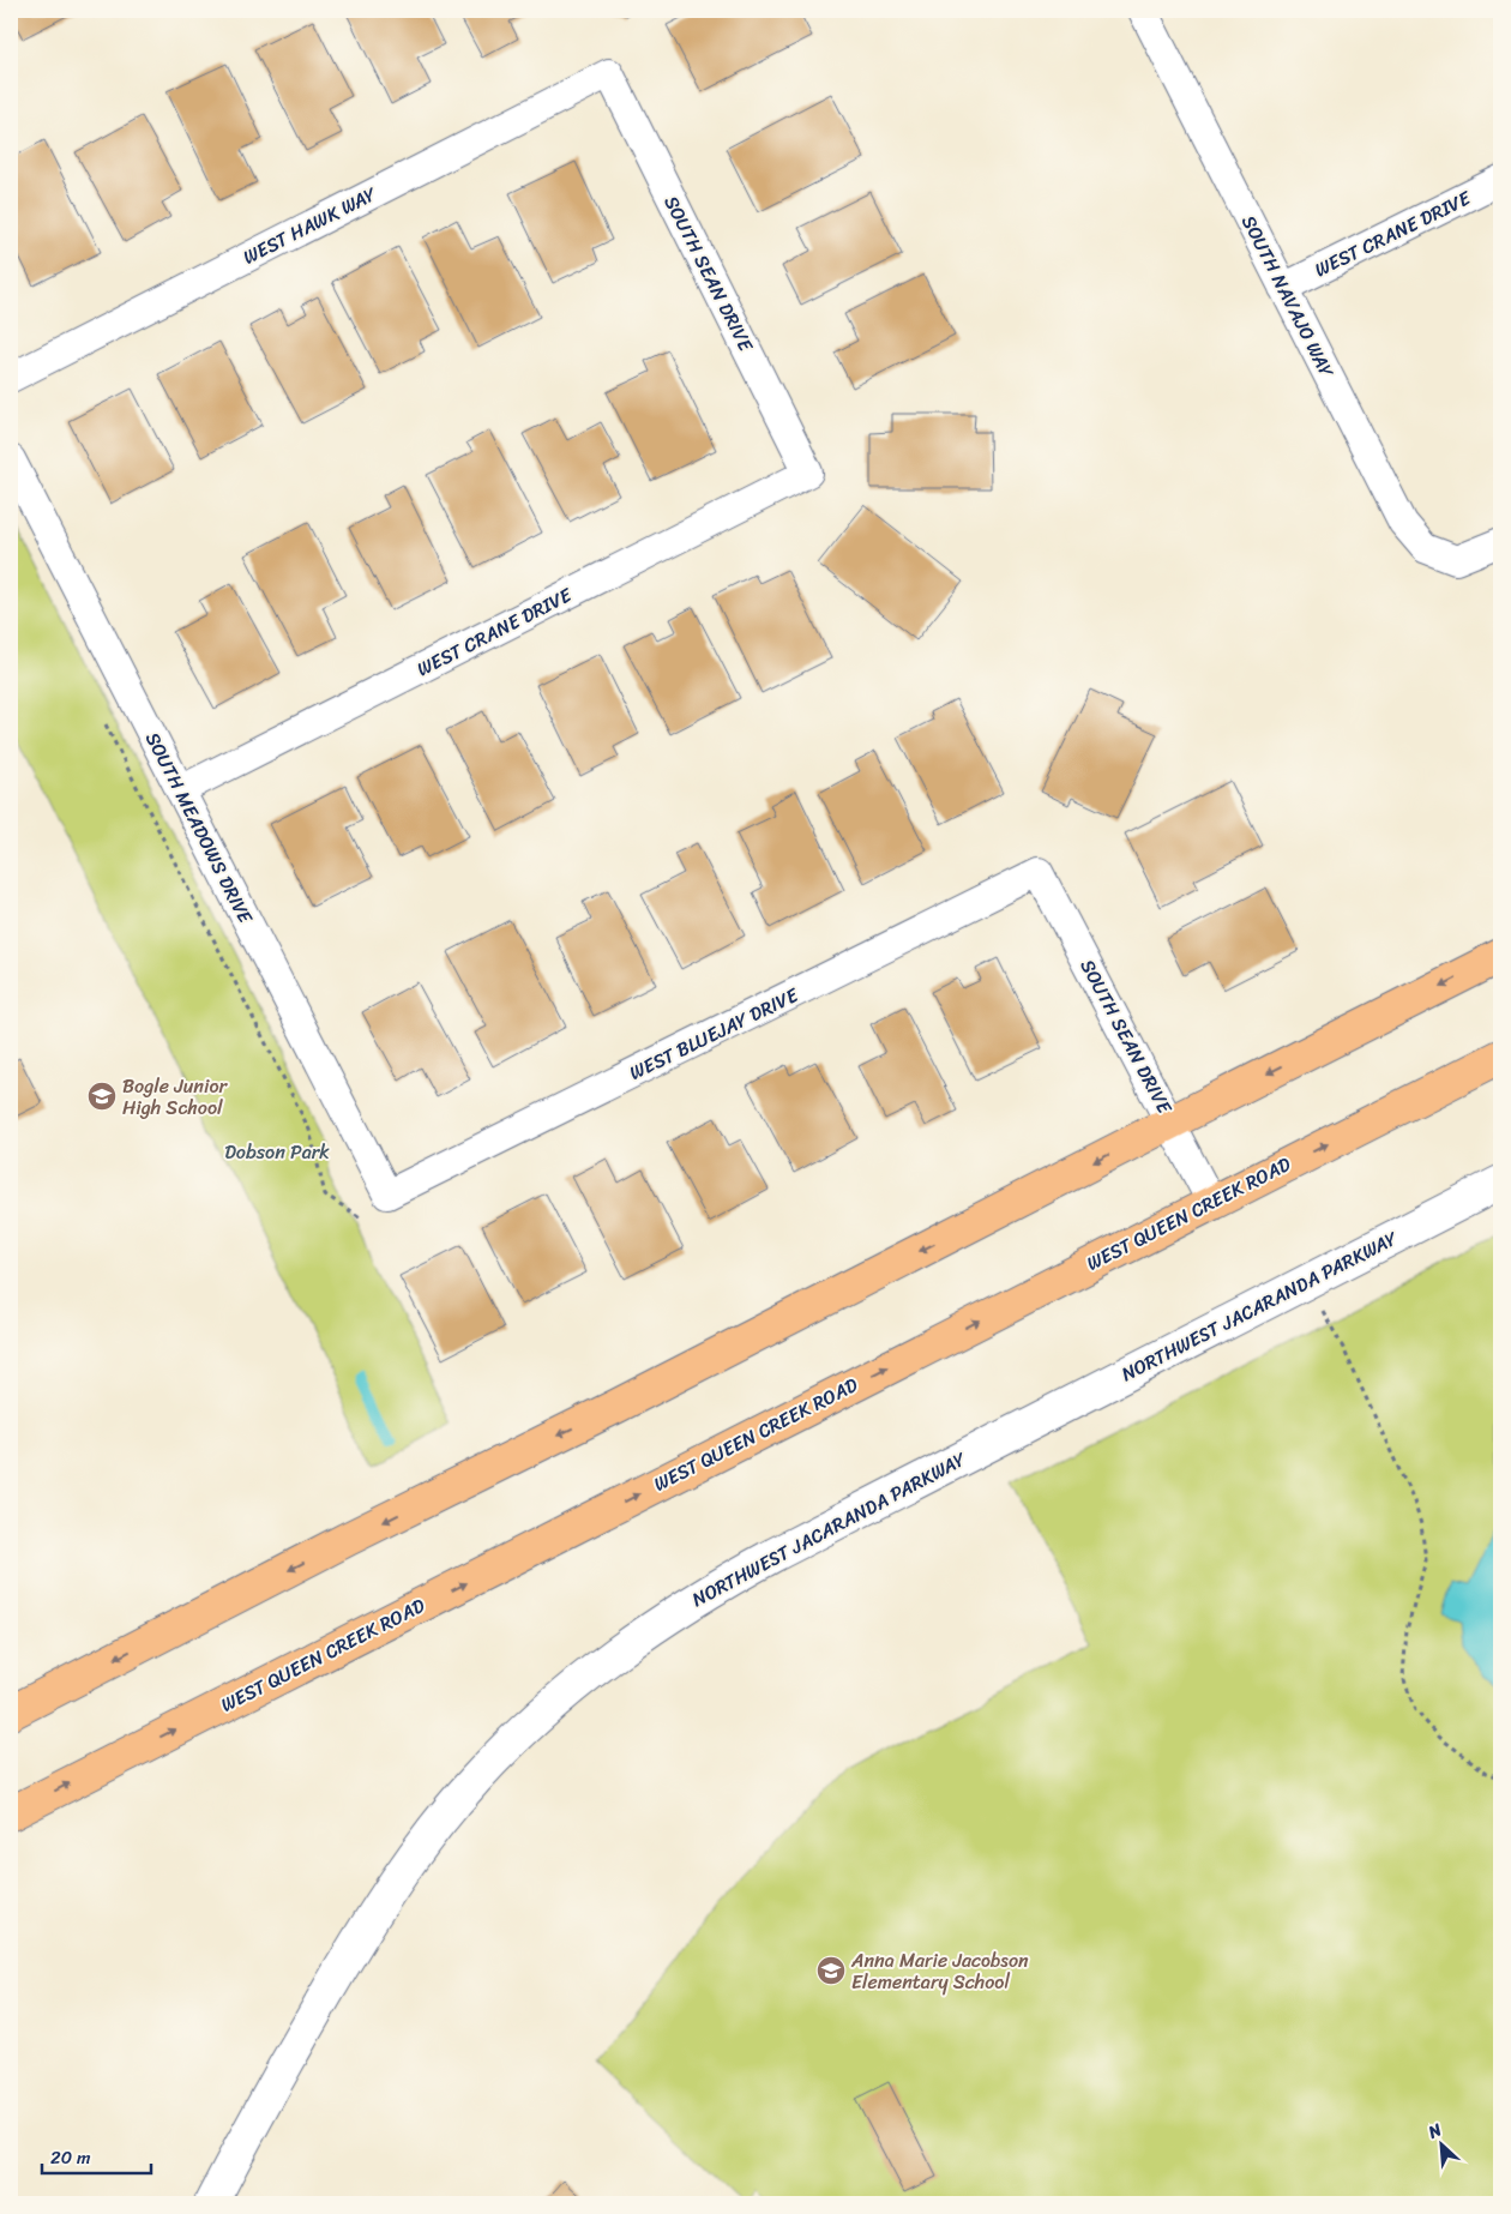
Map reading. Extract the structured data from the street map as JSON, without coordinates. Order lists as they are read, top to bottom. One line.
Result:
{"streets":{"main road":["WEST QUEEN CREEK ROAD"],"street":["WEST HAWK WAY","WEST CRANE DRIVE","SOUTH SEAN DRIVE","SOUTH NAVAJO WAY","SOUTH MEADOWS DRIVE","WEST BLUEJAY DRIVE","NORTHWEST JACARANDA PARKWAY"]},"crossings":[["WEST HAWK WAY","SOUTH SEAN DRIVE"],["WEST CRANE DRIVE","SOUTH SEAN DRIVE"],["WEST CRANE DRIVE","SOUTH NAVAJO WAY"],["WEST CRANE DRIVE","SOUTH MEADOWS DRIVE"],["SOUTH SEAN DRIVE","WEST BLUEJAY DRIVE"],["SOUTH SEAN DRIVE","WEST QUEEN CREEK ROAD"],["SOUTH MEADOWS DRIVE","WEST BLUEJAY DRIVE"]],"parks":["Dobson Park"],"places":{"school or university":["Bogle Junior High School","Anna Marie Jacobson Elementary School"]},"scale_bar":"20 m","north":"top left"}
